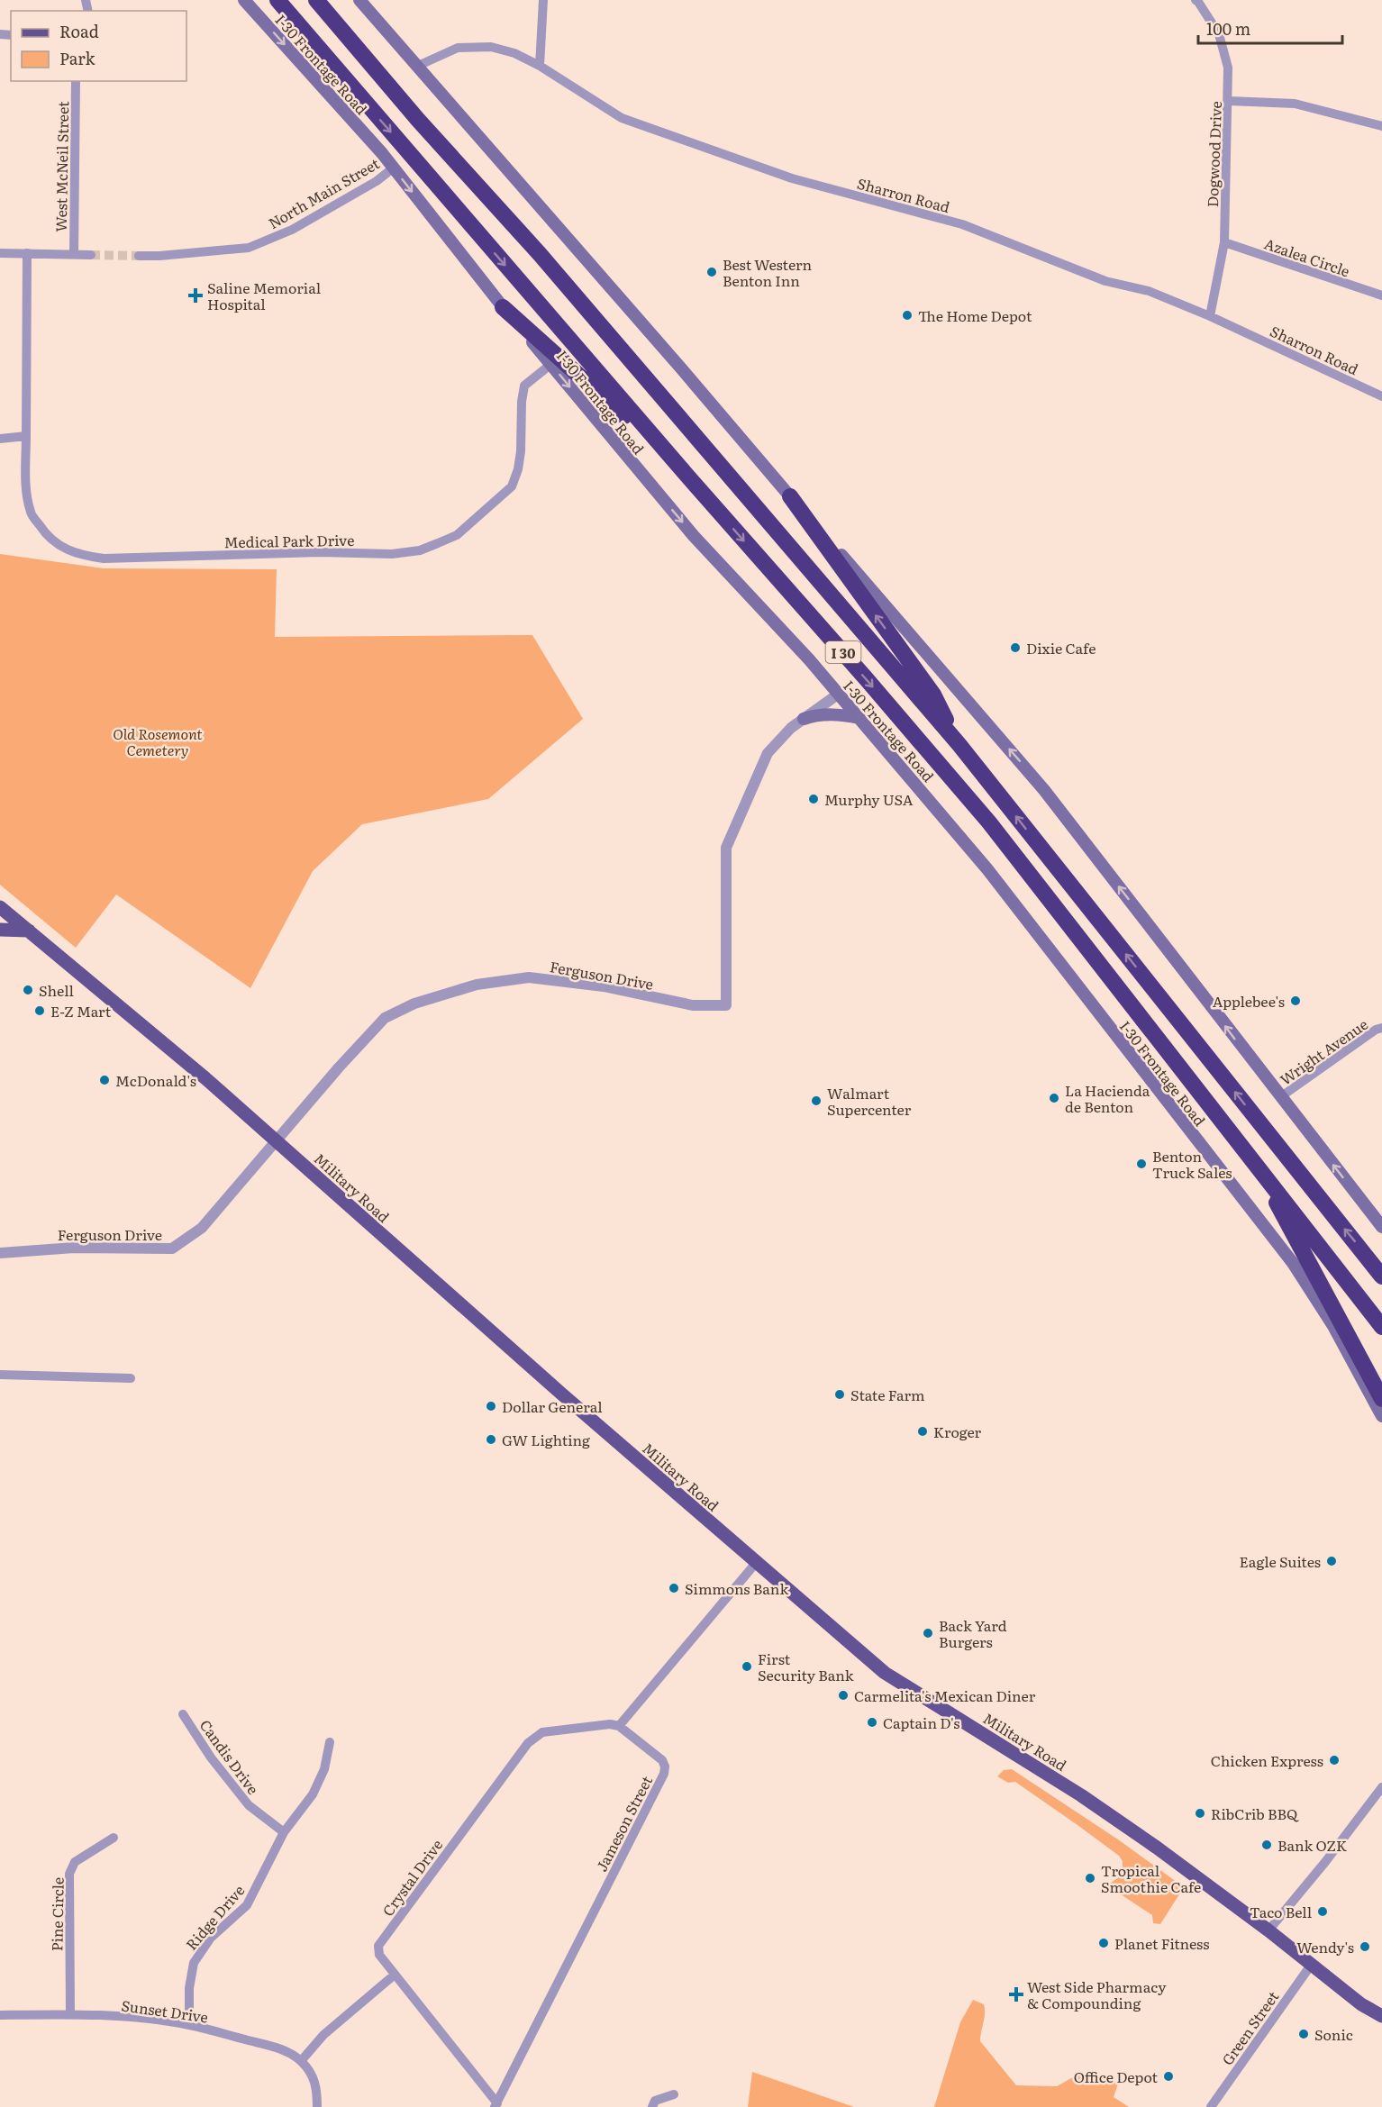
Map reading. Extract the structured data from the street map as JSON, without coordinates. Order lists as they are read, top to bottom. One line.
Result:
{"streets":{"highway":["I 30"],"main road":["I-30 Frontage Road","Military Road"],"street":["Dogwood Drive","West McNeil Street","North Main Street","Sharron Road","Azalea Circle","Medical Park Drive","Ferguson Drive","Wright Avenue","Candis Drive","Jameson Street","Crystal Drive","Pine Circle","Ridge Drive","Sunset Drive","Green Street"]},"crossings":[["I-30 Frontage Road","North Main Street"],["I-30 Frontage Road","Medical Park Drive"],["I-30 Frontage Road","Ferguson Drive"],["Dogwood Drive","Sharron Road"],["Dogwood Drive","Azalea Circle"],["Ferguson Drive","Military Road"],["Military Road","Green Street"],["Candis Drive","Ridge Drive"],["Jameson Street","Crystal Drive"],["Pine Circle","Sunset Drive"],["Ridge Drive","Sunset Drive"]],"parks":["Old Rosemont Cemetery"],"places":{"other":["Best Western Benton Inn","The Home Depot","Dixie Cafe","Murphy USA","Shell","Applebee's","E-Z Mart","McDonald's","La Hacienda de Benton","Walmart Supercenter","Benton Truck Sales","State Farm","Dollar General","Kroger","GW Lighting","Eagle Suites","Simmons Bank","Back Yard Burgers","First Security Bank","Carmelita's Mexican Diner","Captain D's","Chicken Express","RibCrib BBQ","Bank OZK","Tropical Smoothie Cafe","Taco Bell","Planet Fitness","Wendy's","Sonic","Office Depot"],"health":["Saline Memorial Hospital","West Side Pharmacy & Compounding"]},"legend":["Road","Park"],"scale_bar":"100 m"}
